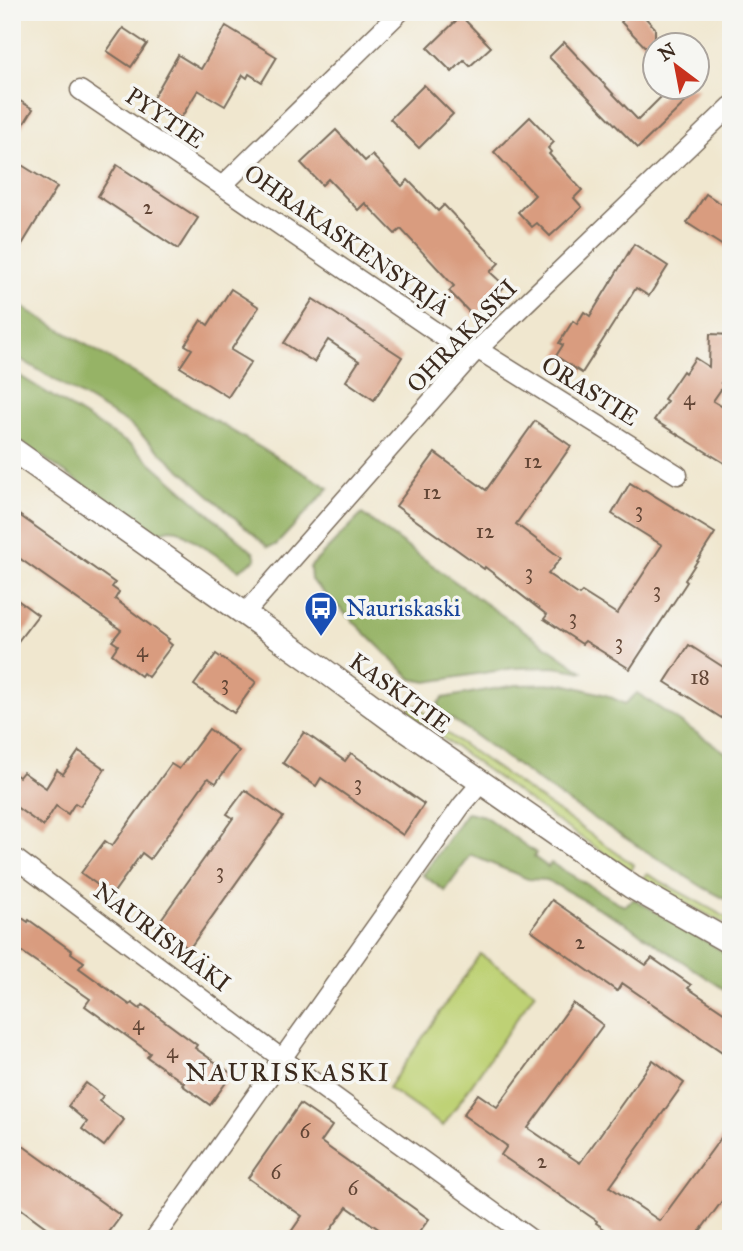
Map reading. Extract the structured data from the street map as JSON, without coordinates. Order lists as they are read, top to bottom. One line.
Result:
{"streets":{"street":["PYYTIE","OHRAKASKENSYRJÄ","OHRAKASKI","ORASTIE","KASKITIE","NAURISMÄKI"]},"crossings":[["PYYTIE","OHRAKASKENSYRJÄ"],["OHRAKASKENSYRJÄ","OHRAKASKI"],["OHRAKASKENSYRJÄ","ORASTIE"],["OHRAKASKI","ORASTIE"],["OHRAKASKI","KASKITIE"]],"districts":["NAURISKASKI"],"places":{"bus stop":["Nauriskaski"]},"house_numbers":["2","4","12","12","3","12","3","3","3","3","4","18","3","3","3","2","4","4","6","2","6","6"],"north":"top left"}
